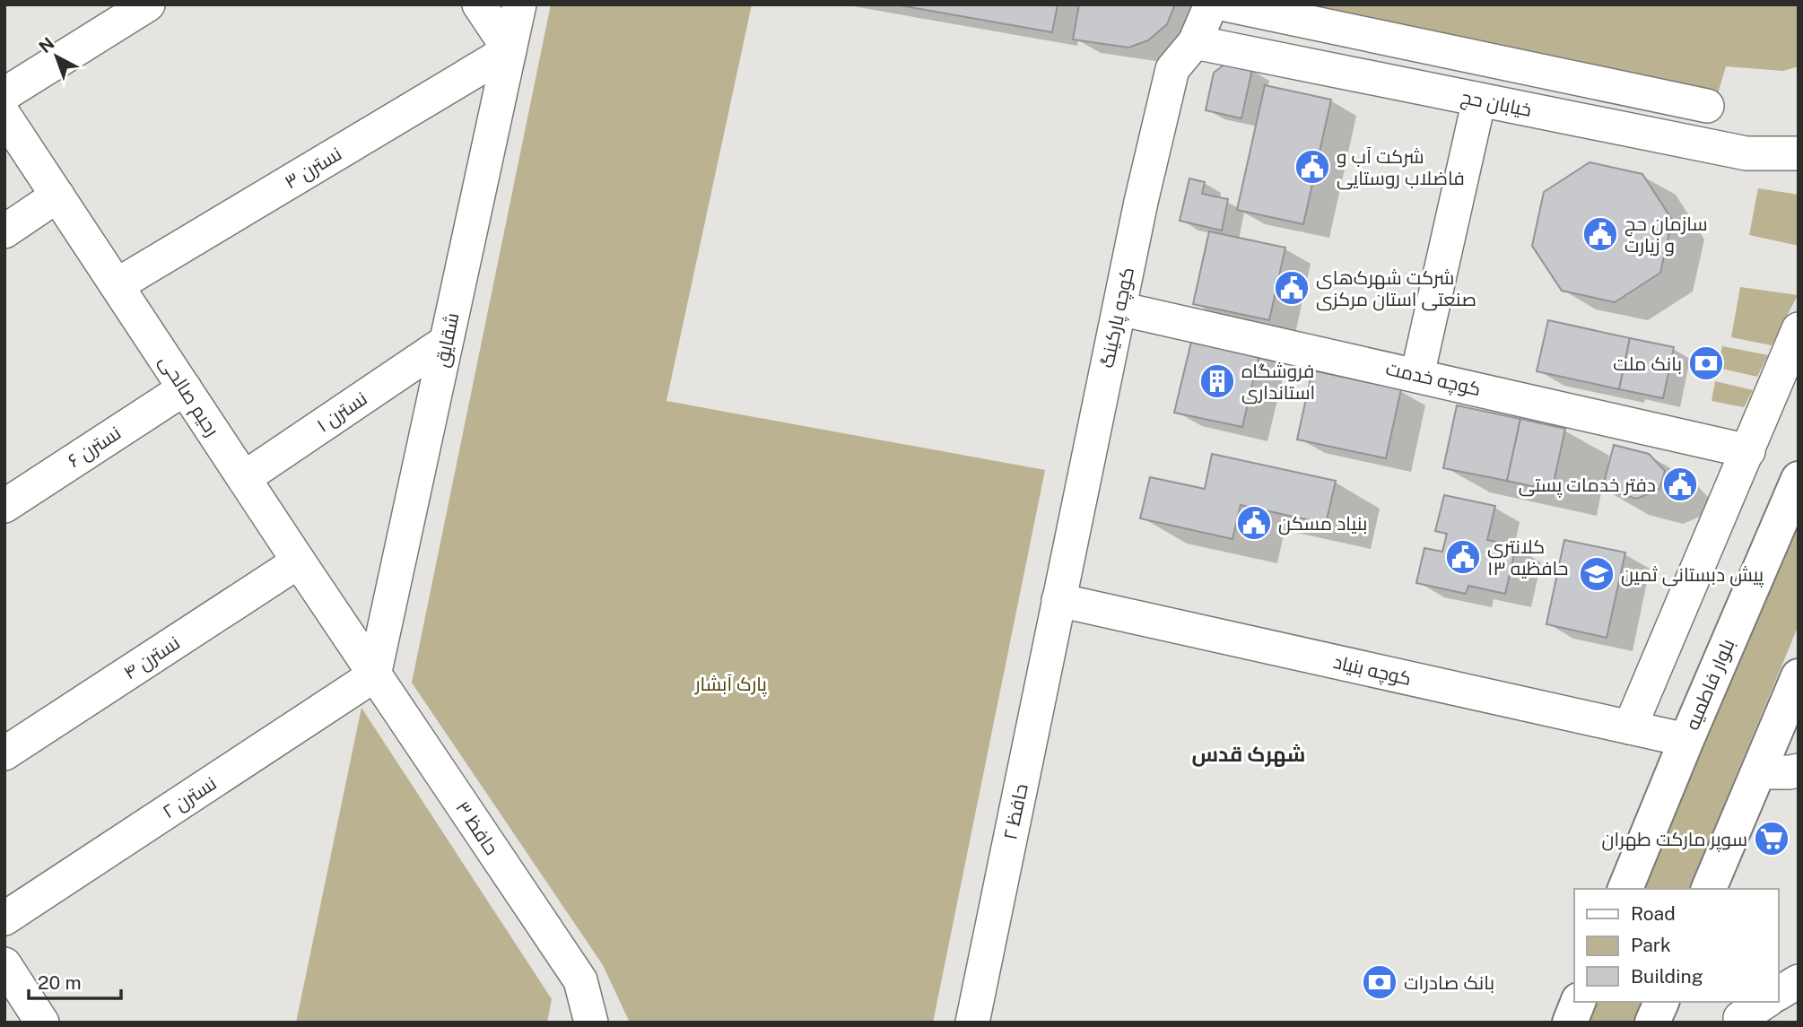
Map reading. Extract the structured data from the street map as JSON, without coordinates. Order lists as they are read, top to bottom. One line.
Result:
{"streets":{"main road":["بلوار فاطمیه"],"street":["خیابان حج","نسترن ۳","کوچه پارکینگ","شقایق","کوچه خدمت","رحیم صالحی","نسترن ۱","نسترن ۶","نسترن ۴","کوچه بنیاد","نسترن ۲","حافظ ۲","حافظ ۳"]},"crossings":[["خیابان حج","کوچه پارکینگ"],["نسترن ۳","شقایق"],["نسترن ۳","رحیم صالحی"],["کوچه پارکینگ","کوچه خدمت"],["کوچه پارکینگ","کوچه بنیاد"],["کوچه پارکینگ","حافظ ۲"],["شقایق","رحیم صالحی"],["شقایق","نسترن ۲"],["شقایق","حافظ ۳"],["رحیم صالحی","نسترن ۱"],["رحیم صالحی","نسترن ۶"],["رحیم صالحی","نسترن ۴"],["رحیم صالحی","نسترن ۲"],["رحیم صالحی","حافظ ۳"],["کوچه بنیاد","بلوار فاطمیه"],["کوچه بنیاد","حافظ ۲"],["نسترن ۲","حافظ ۳"]],"districts":["شهرک قدس"],"parks":["پارک آبشار"],"places":{"public building":["شرکت آب و فاضلاب روستایی","سازمان حج و زیارت","شرکت شهرک‌های صنعتی استان مرکزی","دفتر خدمات پستی","بنیاد مسکن","کلانتری ۱۳ حافظیه"],"bank":["بانک ملت","بانک صادرات"],"building":["فروشگاه استانداری"],"school or university":["پیش دبستانی ثمین"],"supermarket":["سوپر مارکت طهران"]},"legend":["Road","Park","Building"],"scale_bar":"20 m","north":"top left"}
